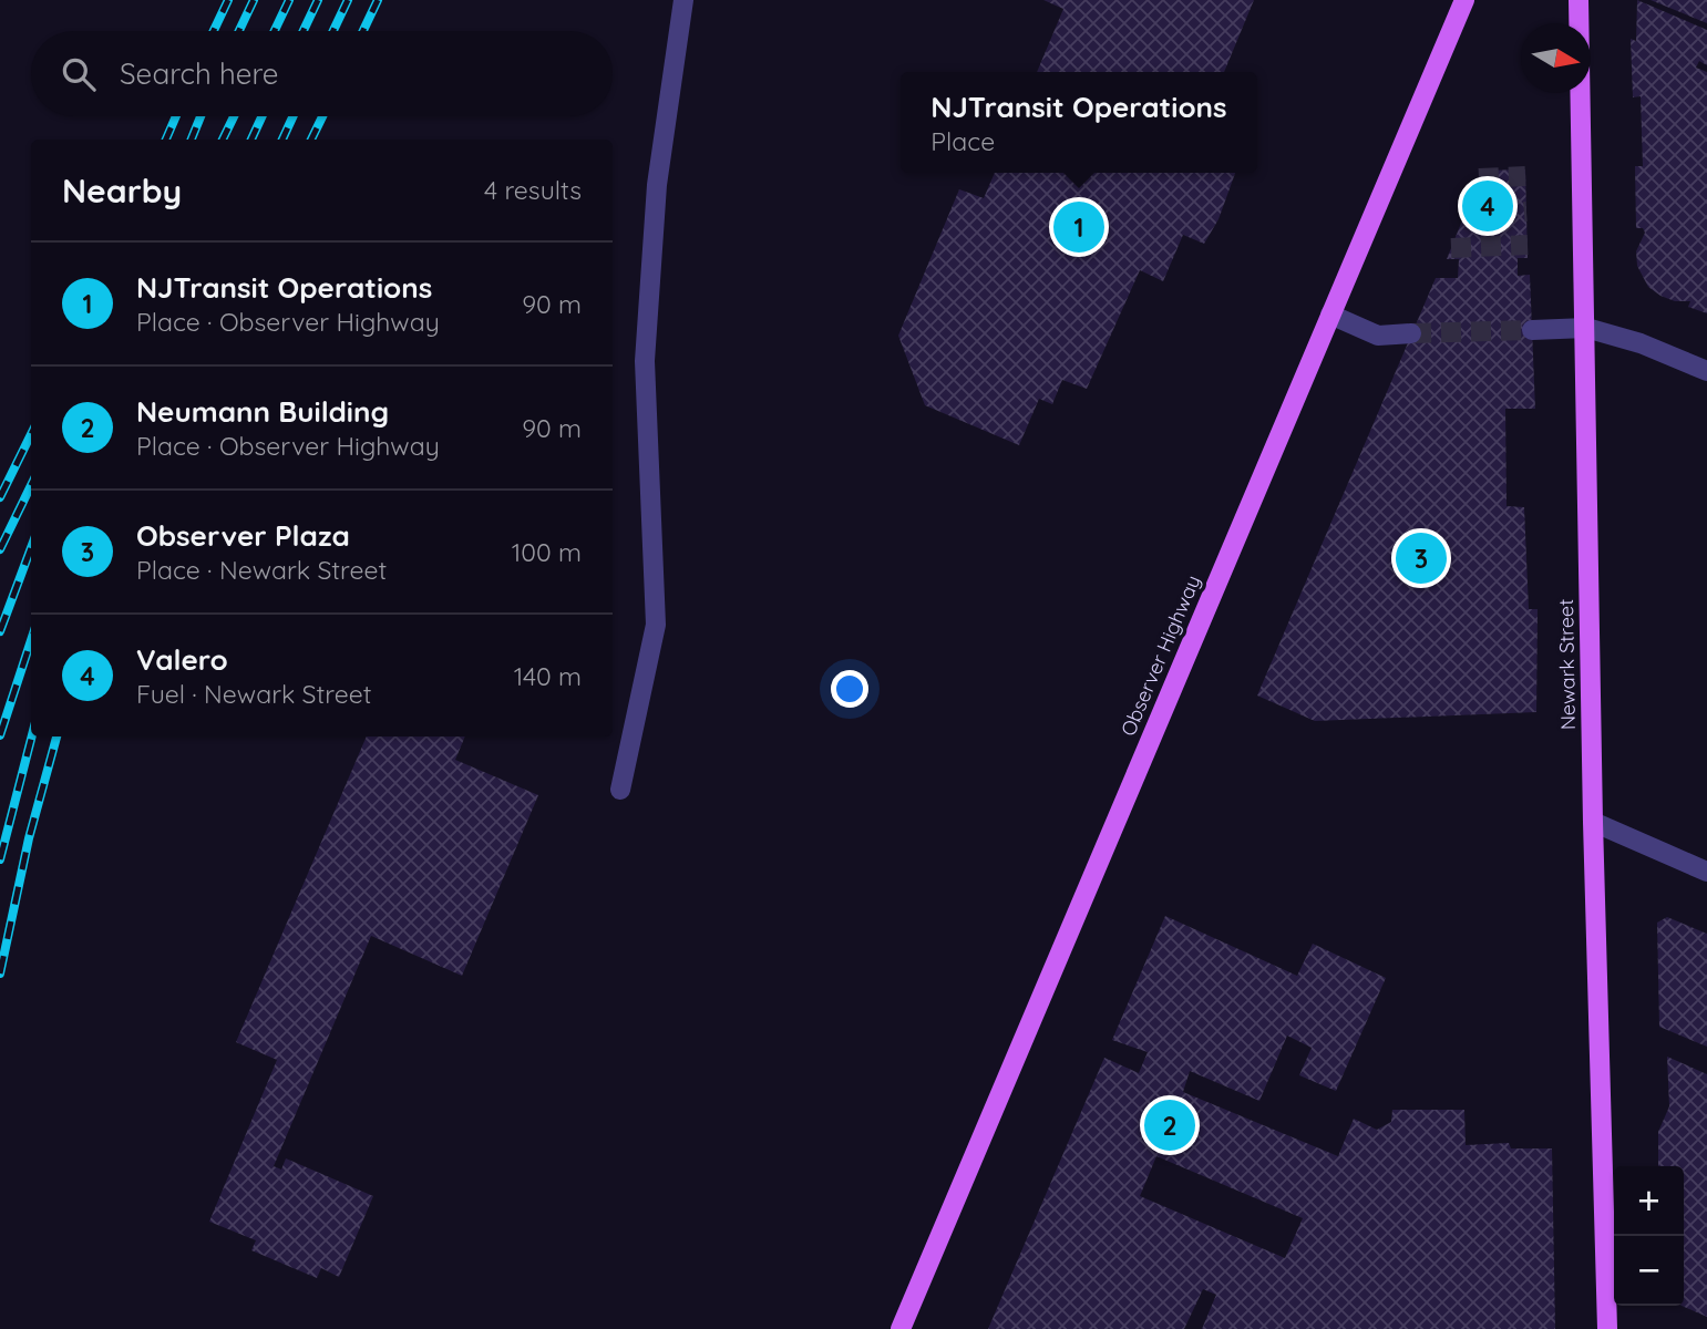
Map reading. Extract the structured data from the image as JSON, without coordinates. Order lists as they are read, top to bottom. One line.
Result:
{"streets":{"main road":["Observer Highway","Newark Street"]},"north":"right","page":{"search":"Search here","popup":["NJTransit Operations","Place"],"heading":["Nearby","4 results"],"pins":["4","1","3","2"],"list":[{"mark":"1","name":"NJTransit Operations","note":"Place · Observer Highway","value":"90 m"},{"mark":"2","name":"Neumann Building","note":"Place · Observer Highway","value":"90 m"},{"mark":"3","name":"Observer Plaza","note":"Place · Newark Street","value":"100 m"},{"mark":"4","name":"Valero","note":"Fuel · Newark Street","value":"140 m"}],"map_buttons":["+","−"]}}
